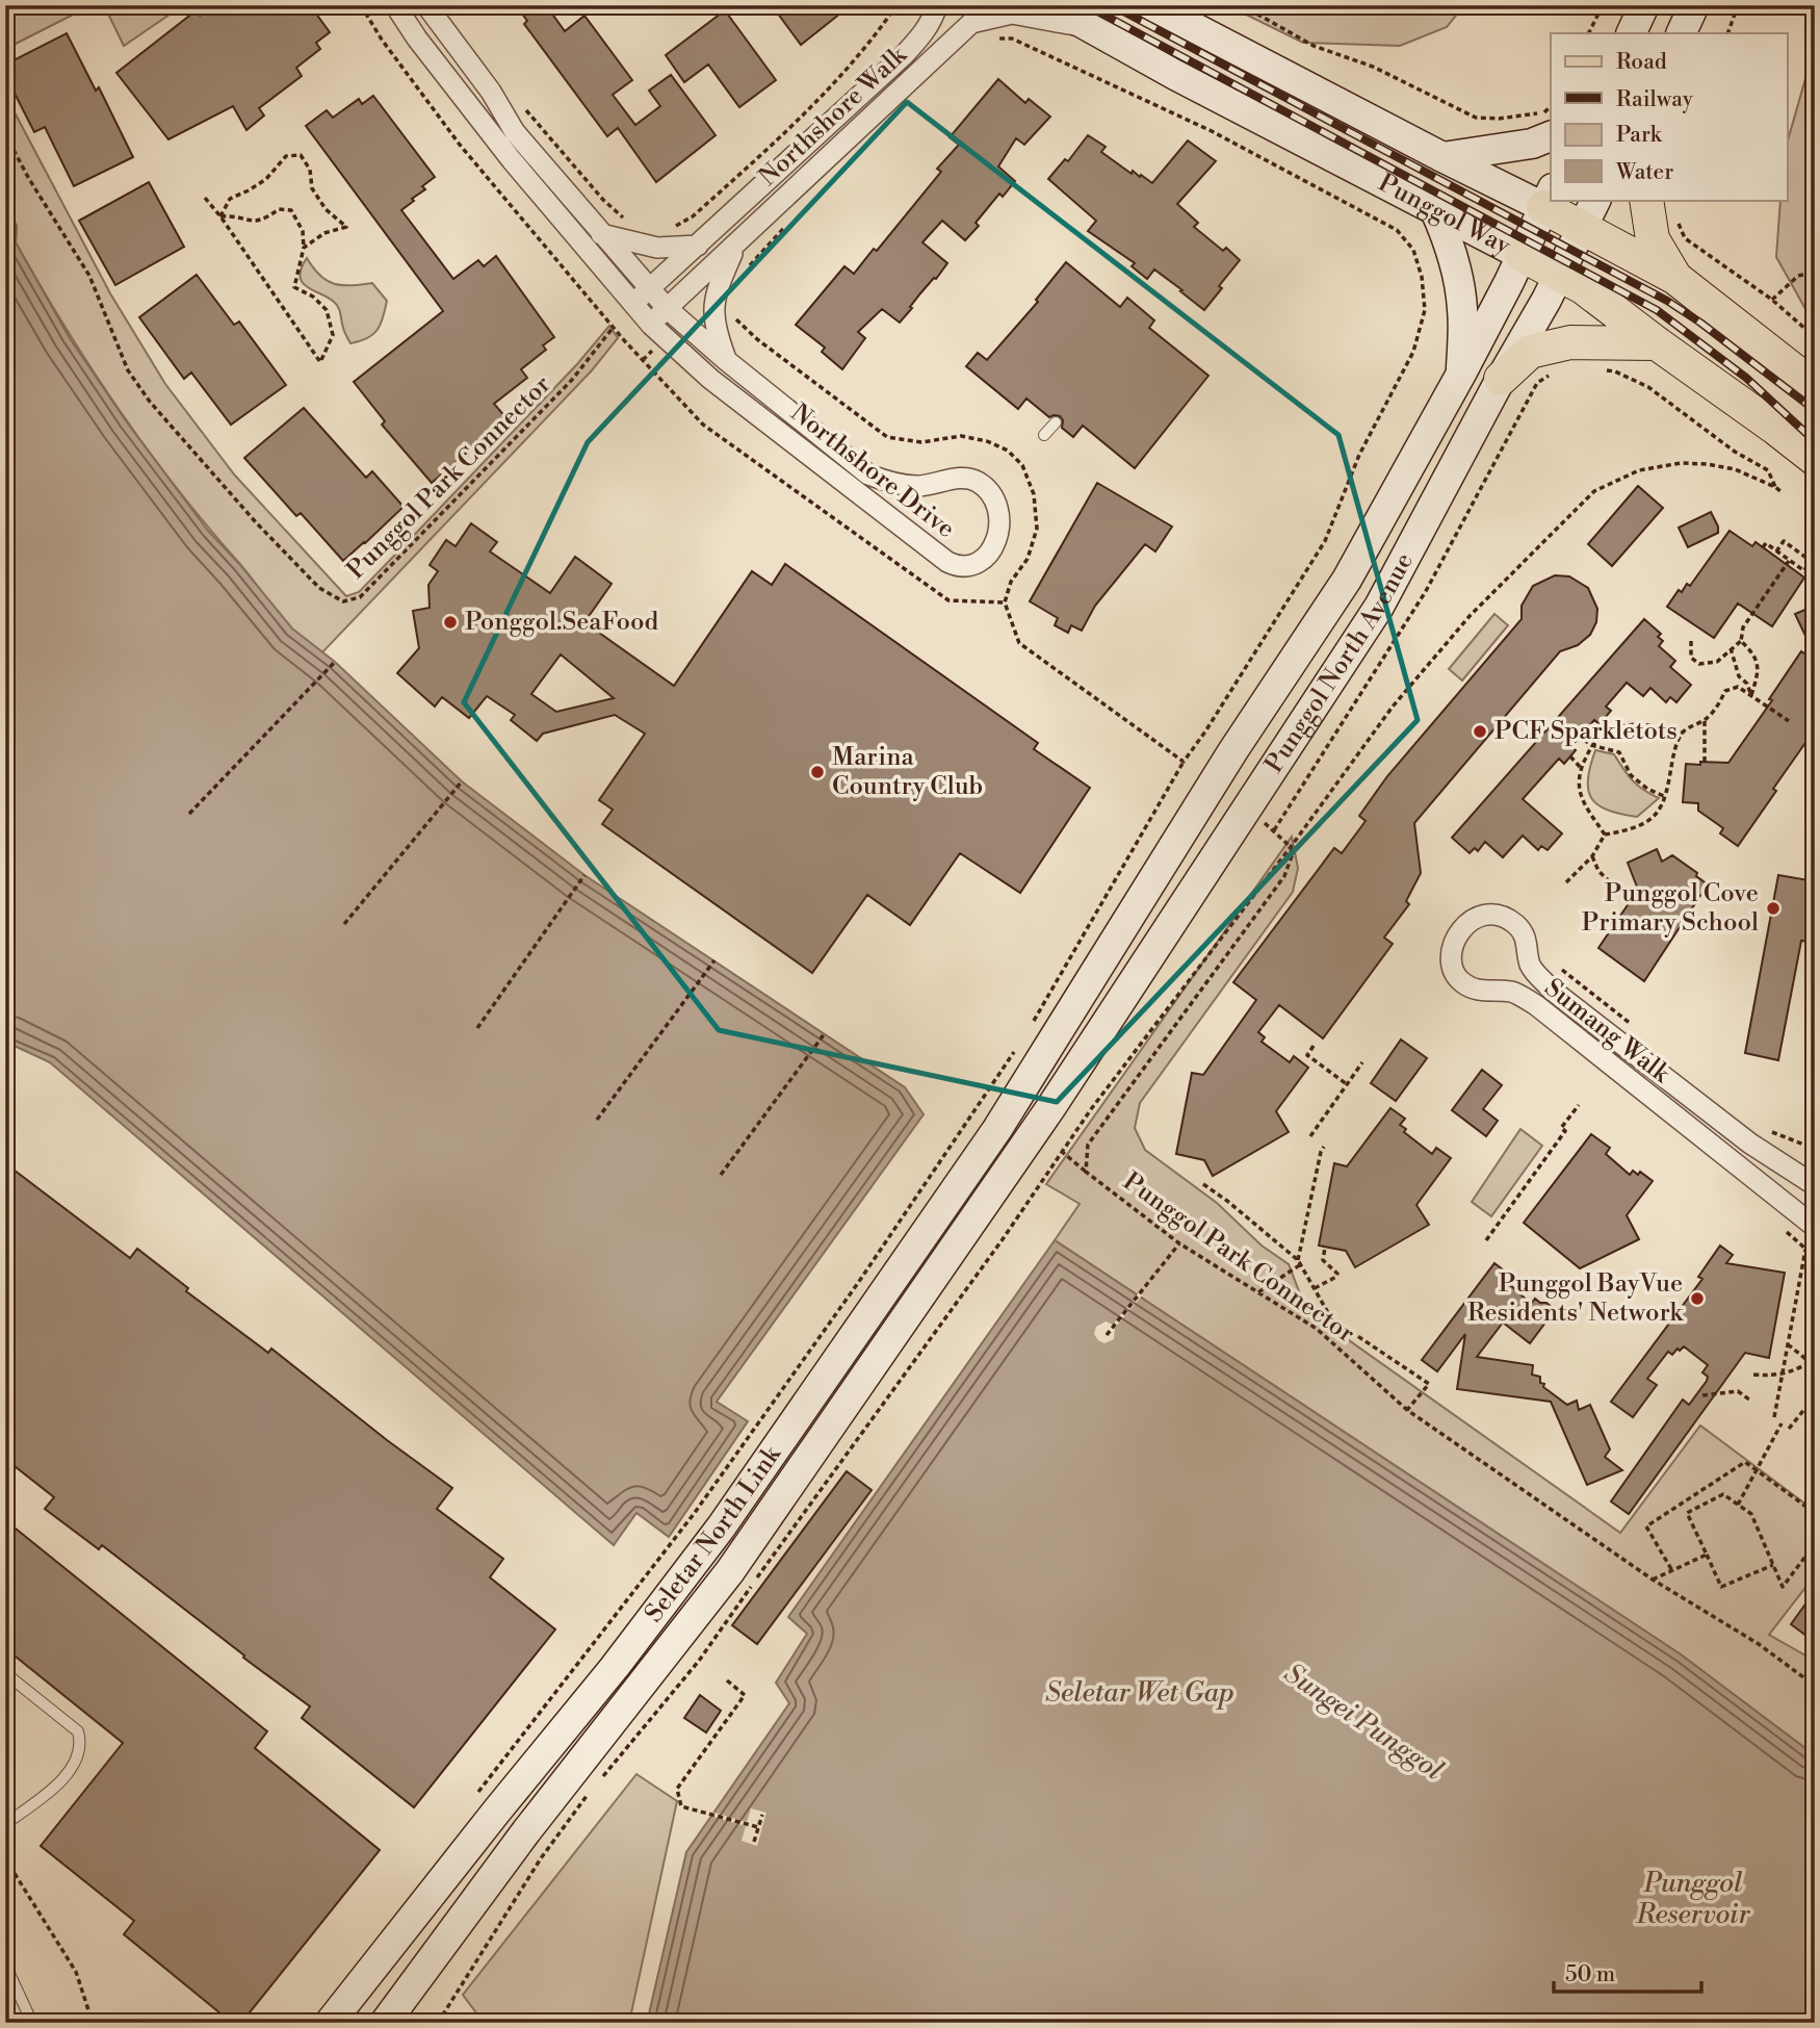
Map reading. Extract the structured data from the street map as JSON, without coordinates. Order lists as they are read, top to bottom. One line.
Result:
{"streets":{"main road":["Punggol Way","Punggol North Avenue","Seletar North Link"],"street":["Northshore Walk","Northshore Drive","Sumang Walk"],"path":["Punggol Park Connector"]},"crossings":[["Northshore Walk","Punggol Way"],["Northshore Walk","Northshore Drive"],["Punggol Way","Punggol North Avenue"],["Punggol North Avenue","Seletar North Link"]],"water":["Seletar Wet Gap","Sungei Punggol","Punggol Reservoir"],"places":["Ponggol.SeaFood","PCF Sparkletots","Marina Country Club","Punggol Cove Primary School","Punggol BayVue Residents' Network"],"legend":["Road","Railway","Park","Water"],"scale_bar":"50 m"}
